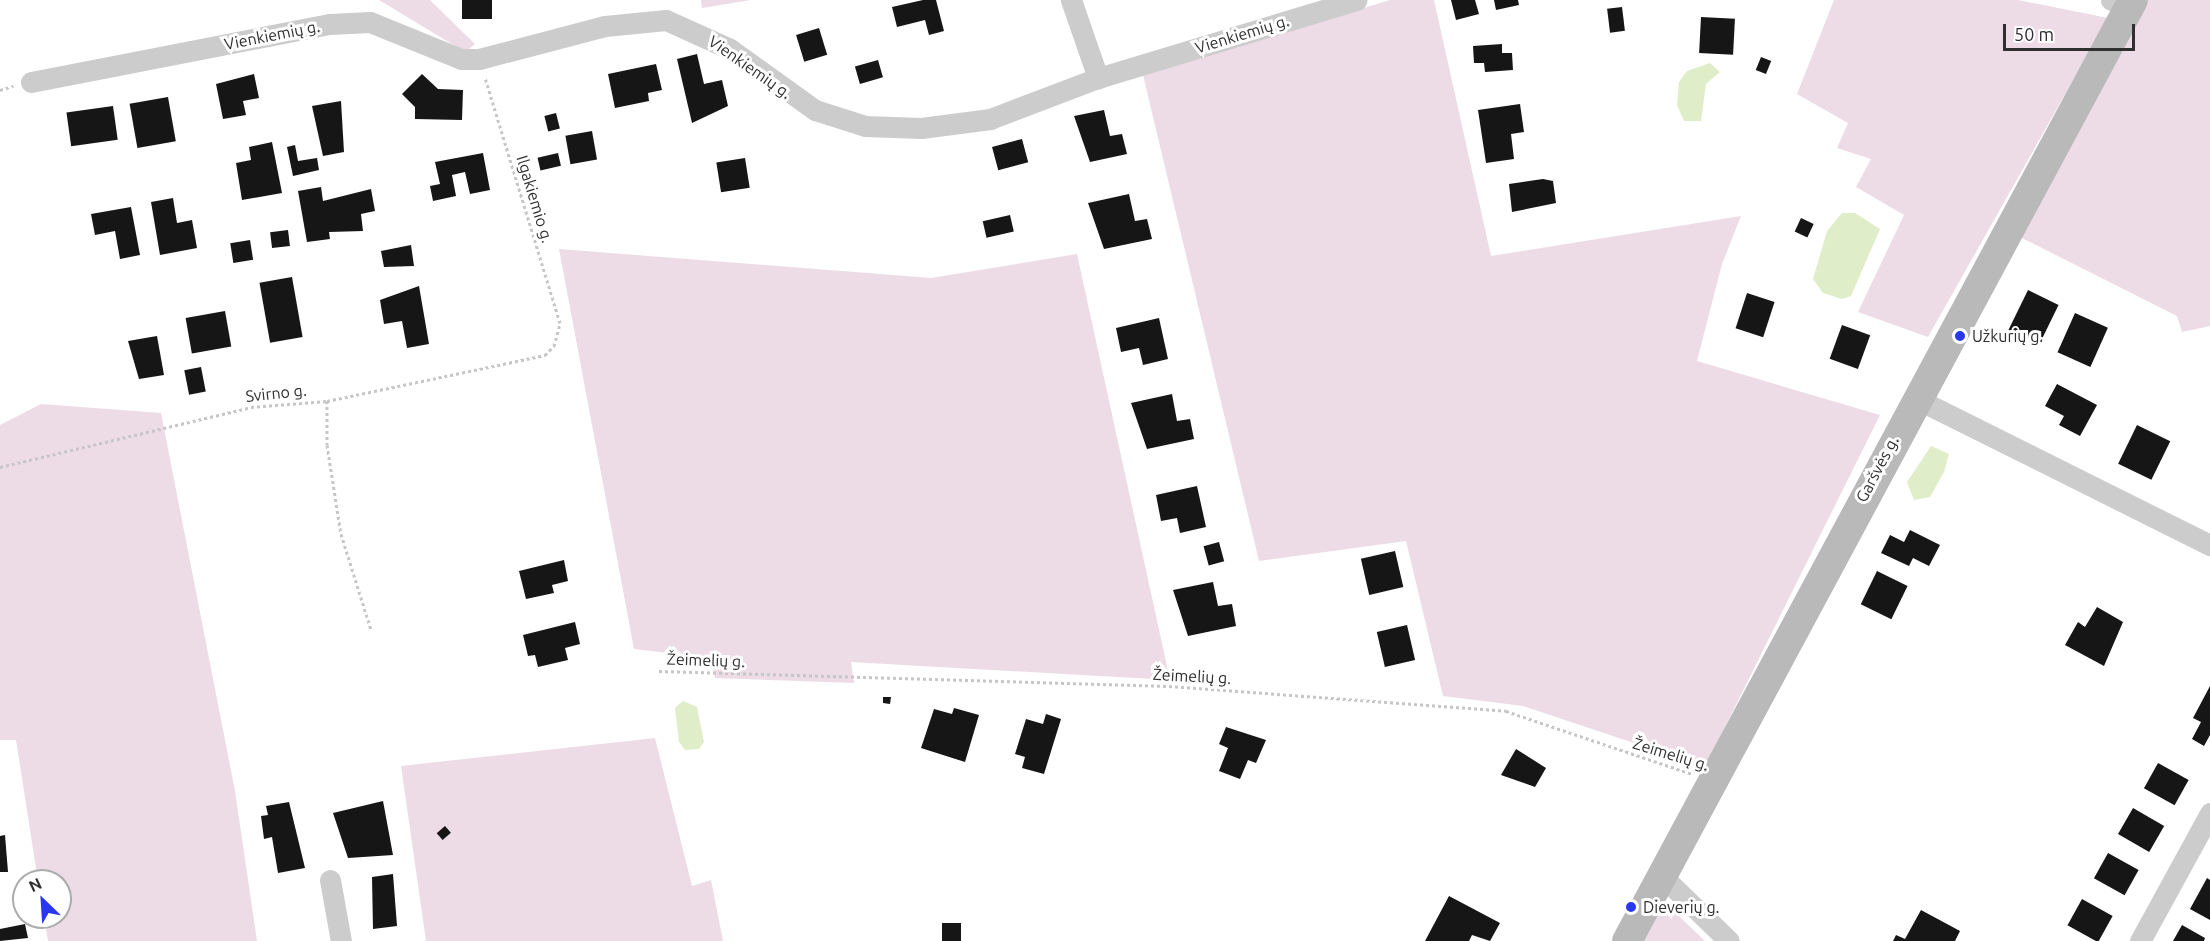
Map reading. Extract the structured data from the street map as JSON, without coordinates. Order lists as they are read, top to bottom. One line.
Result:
{"streets":{"main road":["Garšvės g."],"street":["Vienkiemių g."],"path":["Ilgakiemio g.","Svirno g.","Žeimelių g."]},"crossings":[["Vienkiemių g.","Ilgakiemio g."],["Ilgakiemio g.","Svirno g."],["Garšvės g.","Žeimelių g."]],"places":["Užkurių g.","Dieverių g."],"scale_bar":"50 m","north":"top left"}
